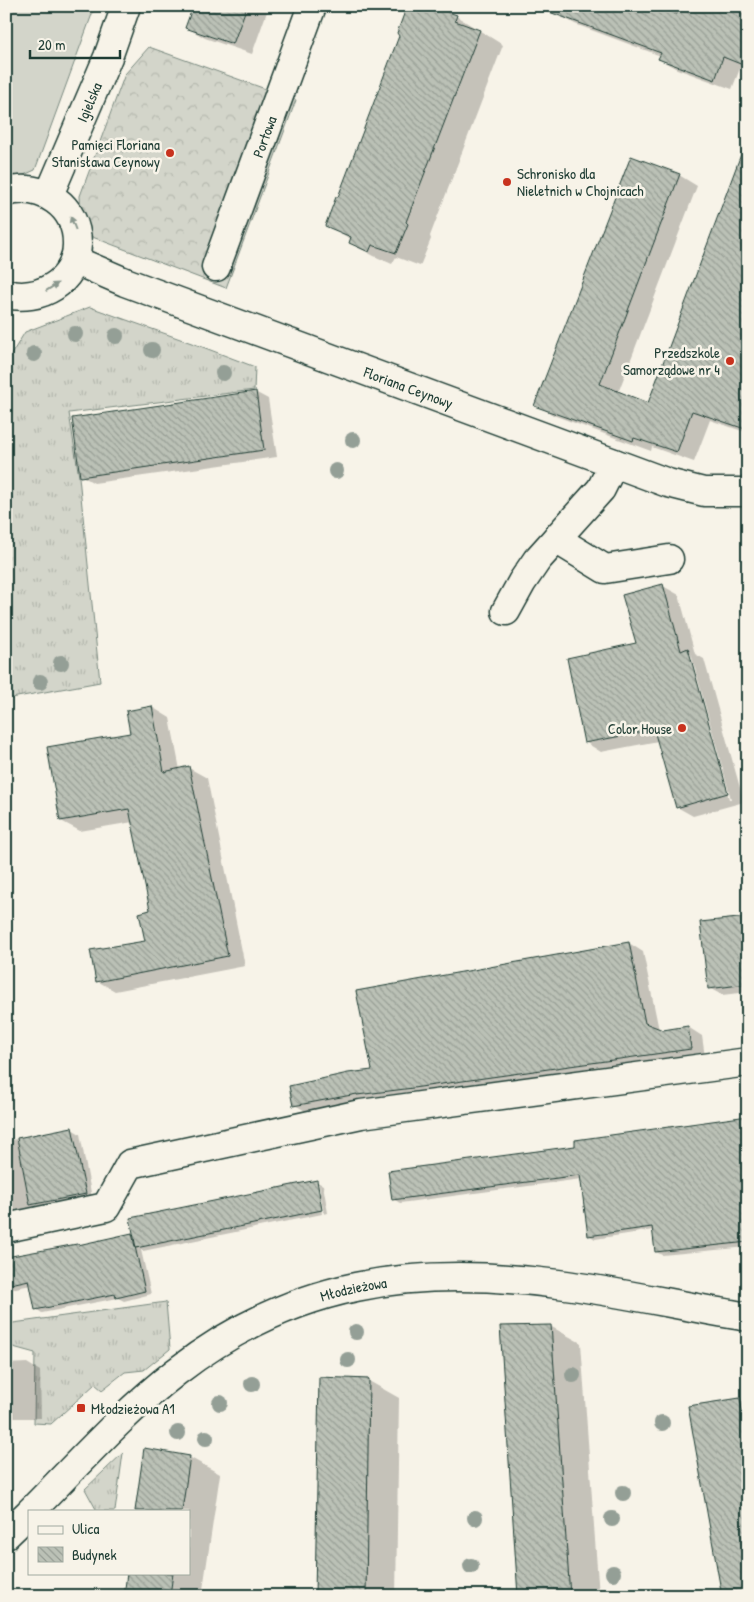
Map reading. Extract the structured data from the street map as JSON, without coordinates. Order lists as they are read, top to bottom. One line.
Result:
{"streets":{"street":["Igielska","Portowa","Floriana Ceynowy","Młodzieżowa"]},"places":{"other":["Pamięci Floriana Stanisława Ceynowy","Schronisko dla Nieletnich w Chojnicach","Przedszkole Samorządowe nr 4","Color House"],"transit":["Młodzieżowa A1"]},"legend":["Ulica","Budynek"],"scale_bar":"20 m"}
